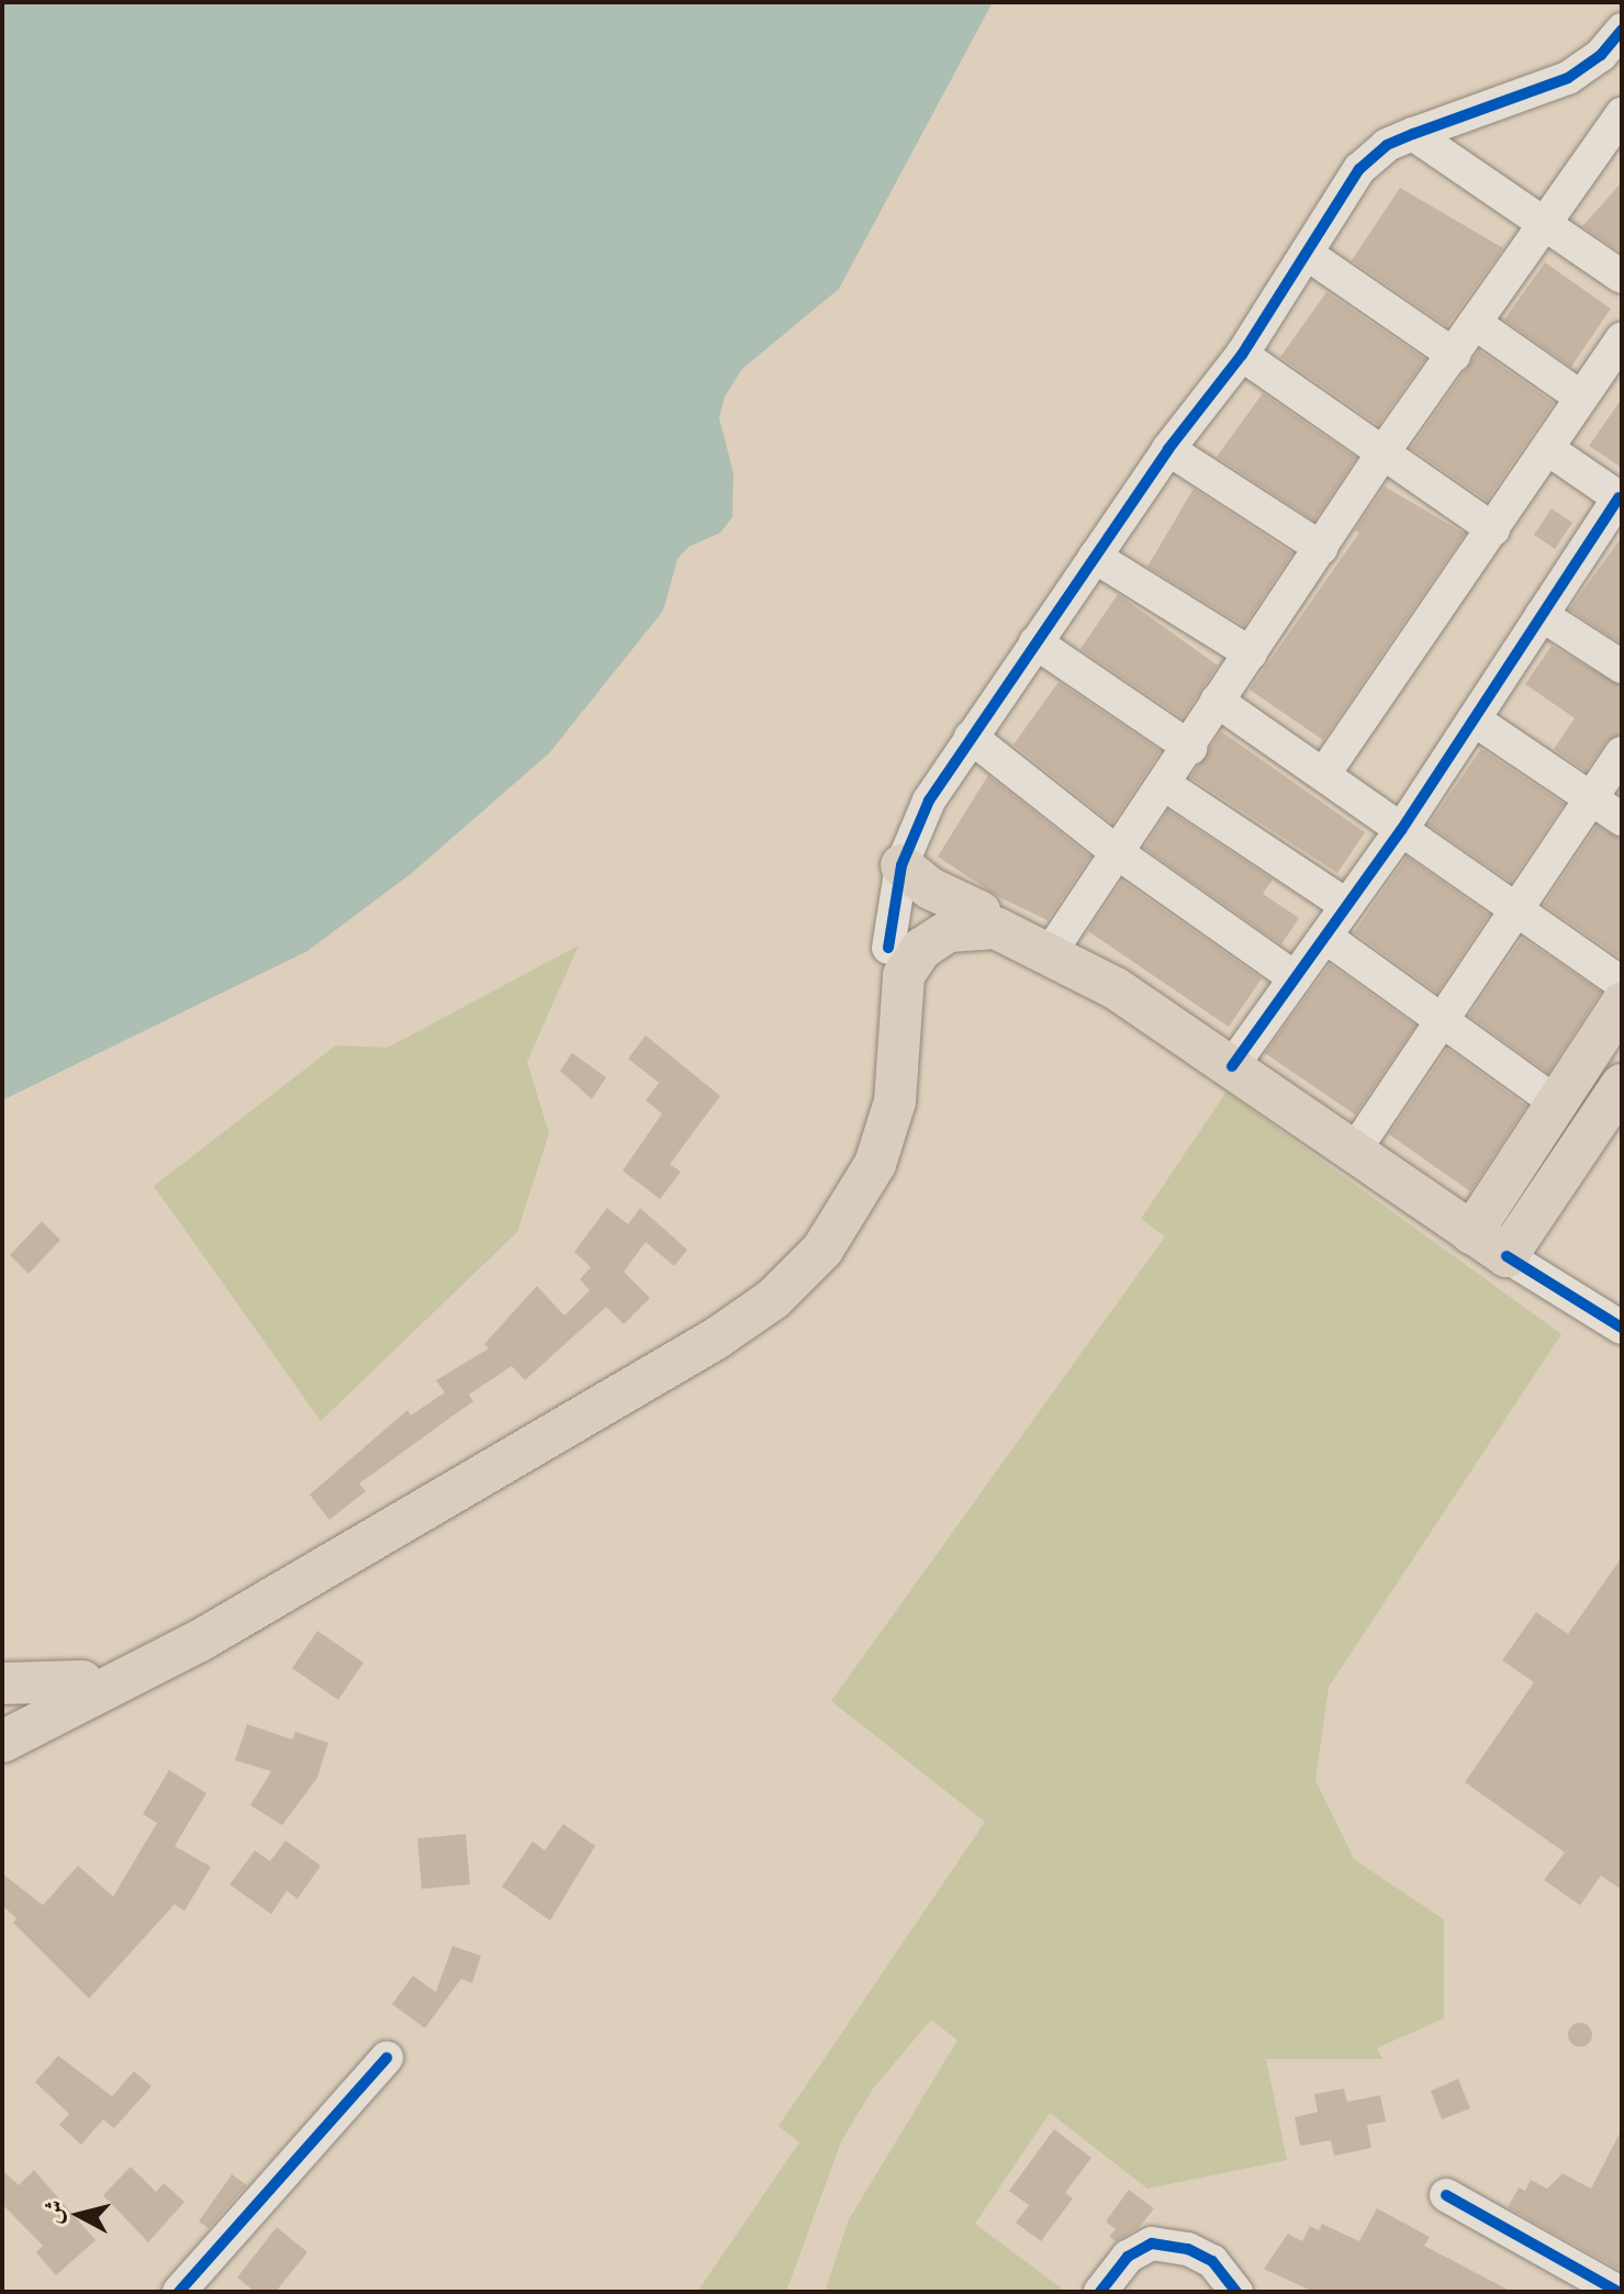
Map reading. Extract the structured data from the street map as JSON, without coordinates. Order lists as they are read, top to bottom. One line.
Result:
{"north":"left"}
